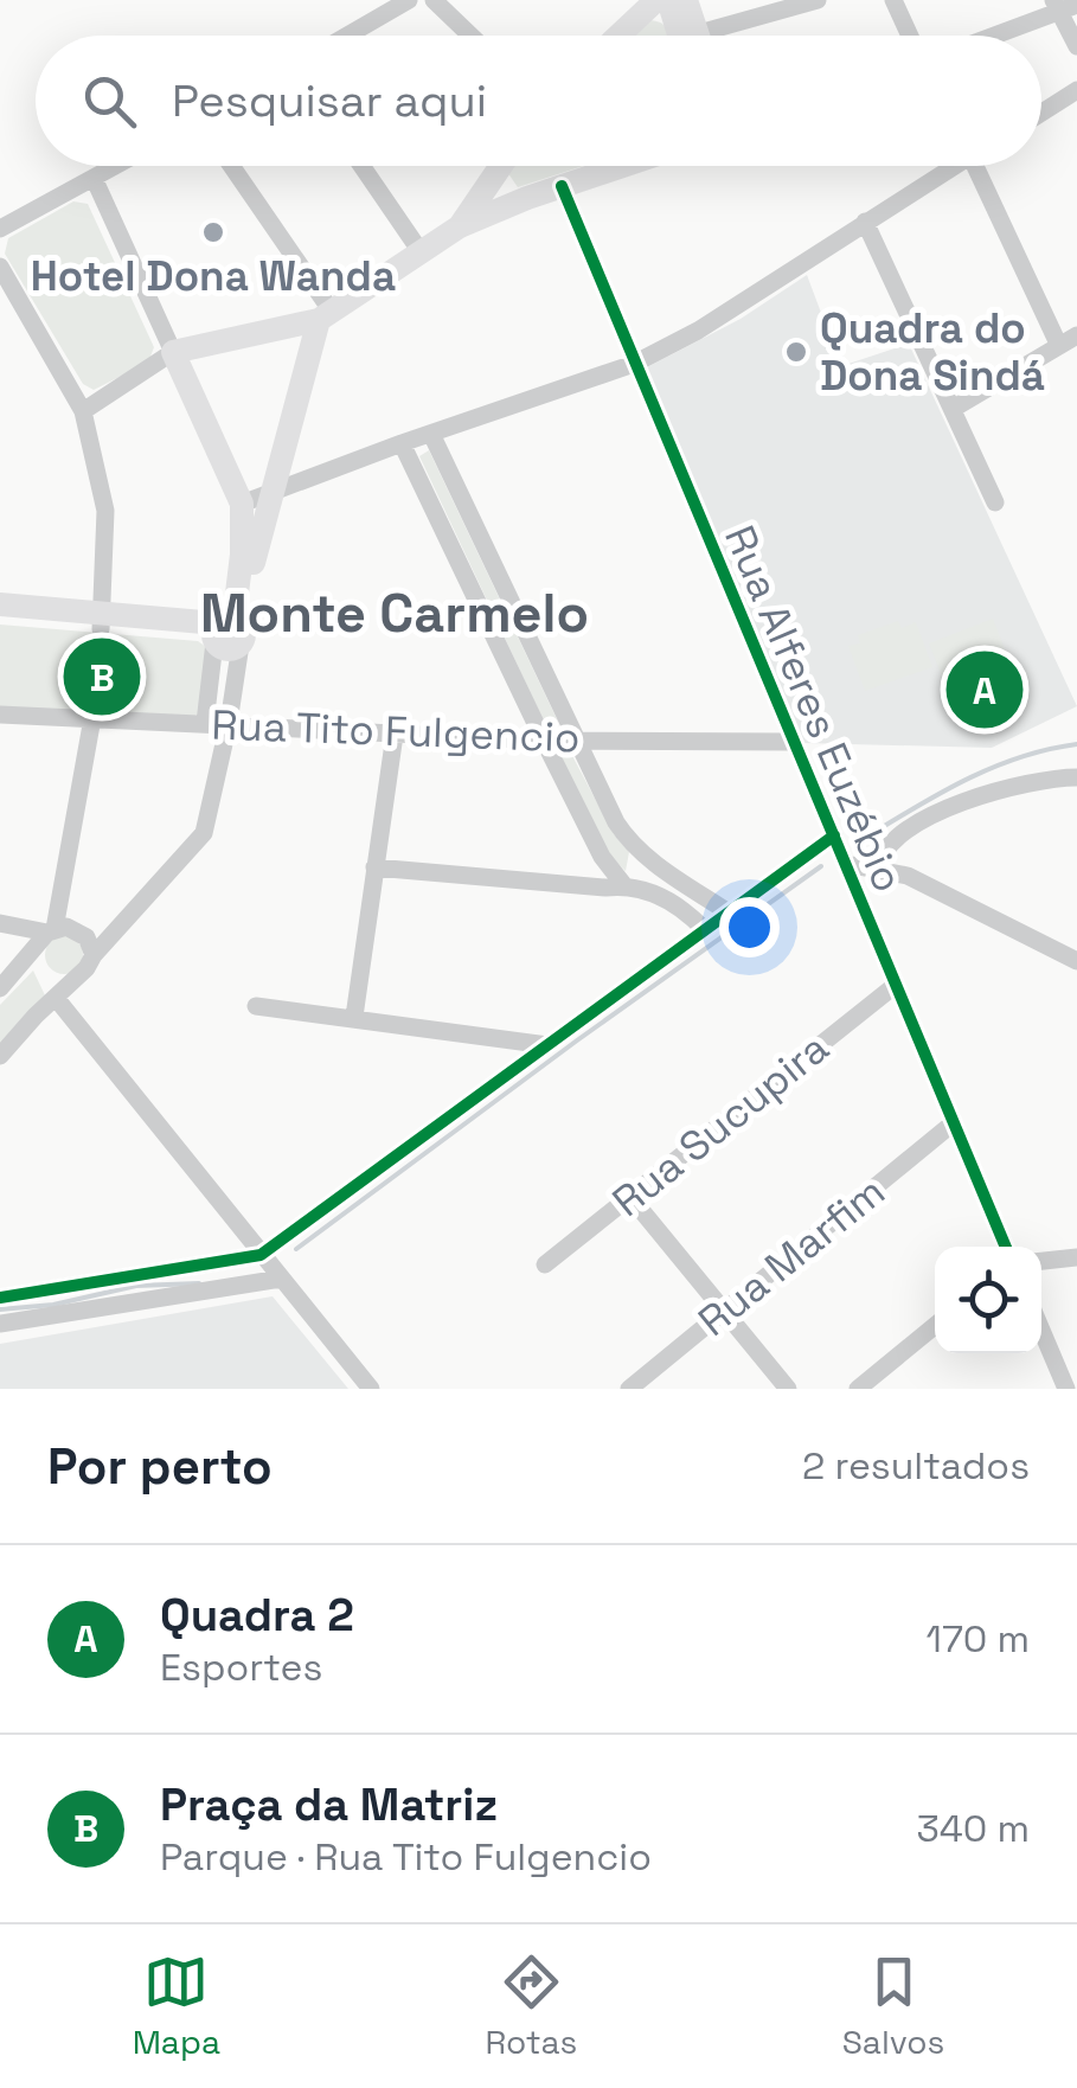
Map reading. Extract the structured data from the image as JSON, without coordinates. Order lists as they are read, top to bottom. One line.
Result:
{"streets":{"street":["Rua Alferes Euzébio","Rua Tito Fulgencio","Rua Sucupira","Rua Marfim"]},"crossings":[["Rua Alferes Euzébio","Rua Tito Fulgencio"],["Rua Alferes Euzébio","Rua Sucupira"],["Rua Alferes Euzébio","Rua Marfim"]],"districts":["Monte Carmelo"],"places":["Hotel Dona Wanda","Quadra do Dona Sindá"],"page":{"search":"Pesquisar aqui","pins":["B","A"],"heading":["Por perto","2 resultados"],"list":[{"mark":"A","name":"Quadra 2","note":"Esportes","value":"170 m"},{"mark":"B","name":"Praça da Matriz","note":"Parque · Rua Tito Fulgencio","value":"340 m"}],"nav":["Mapa","Rotas","Salvos"]}}
